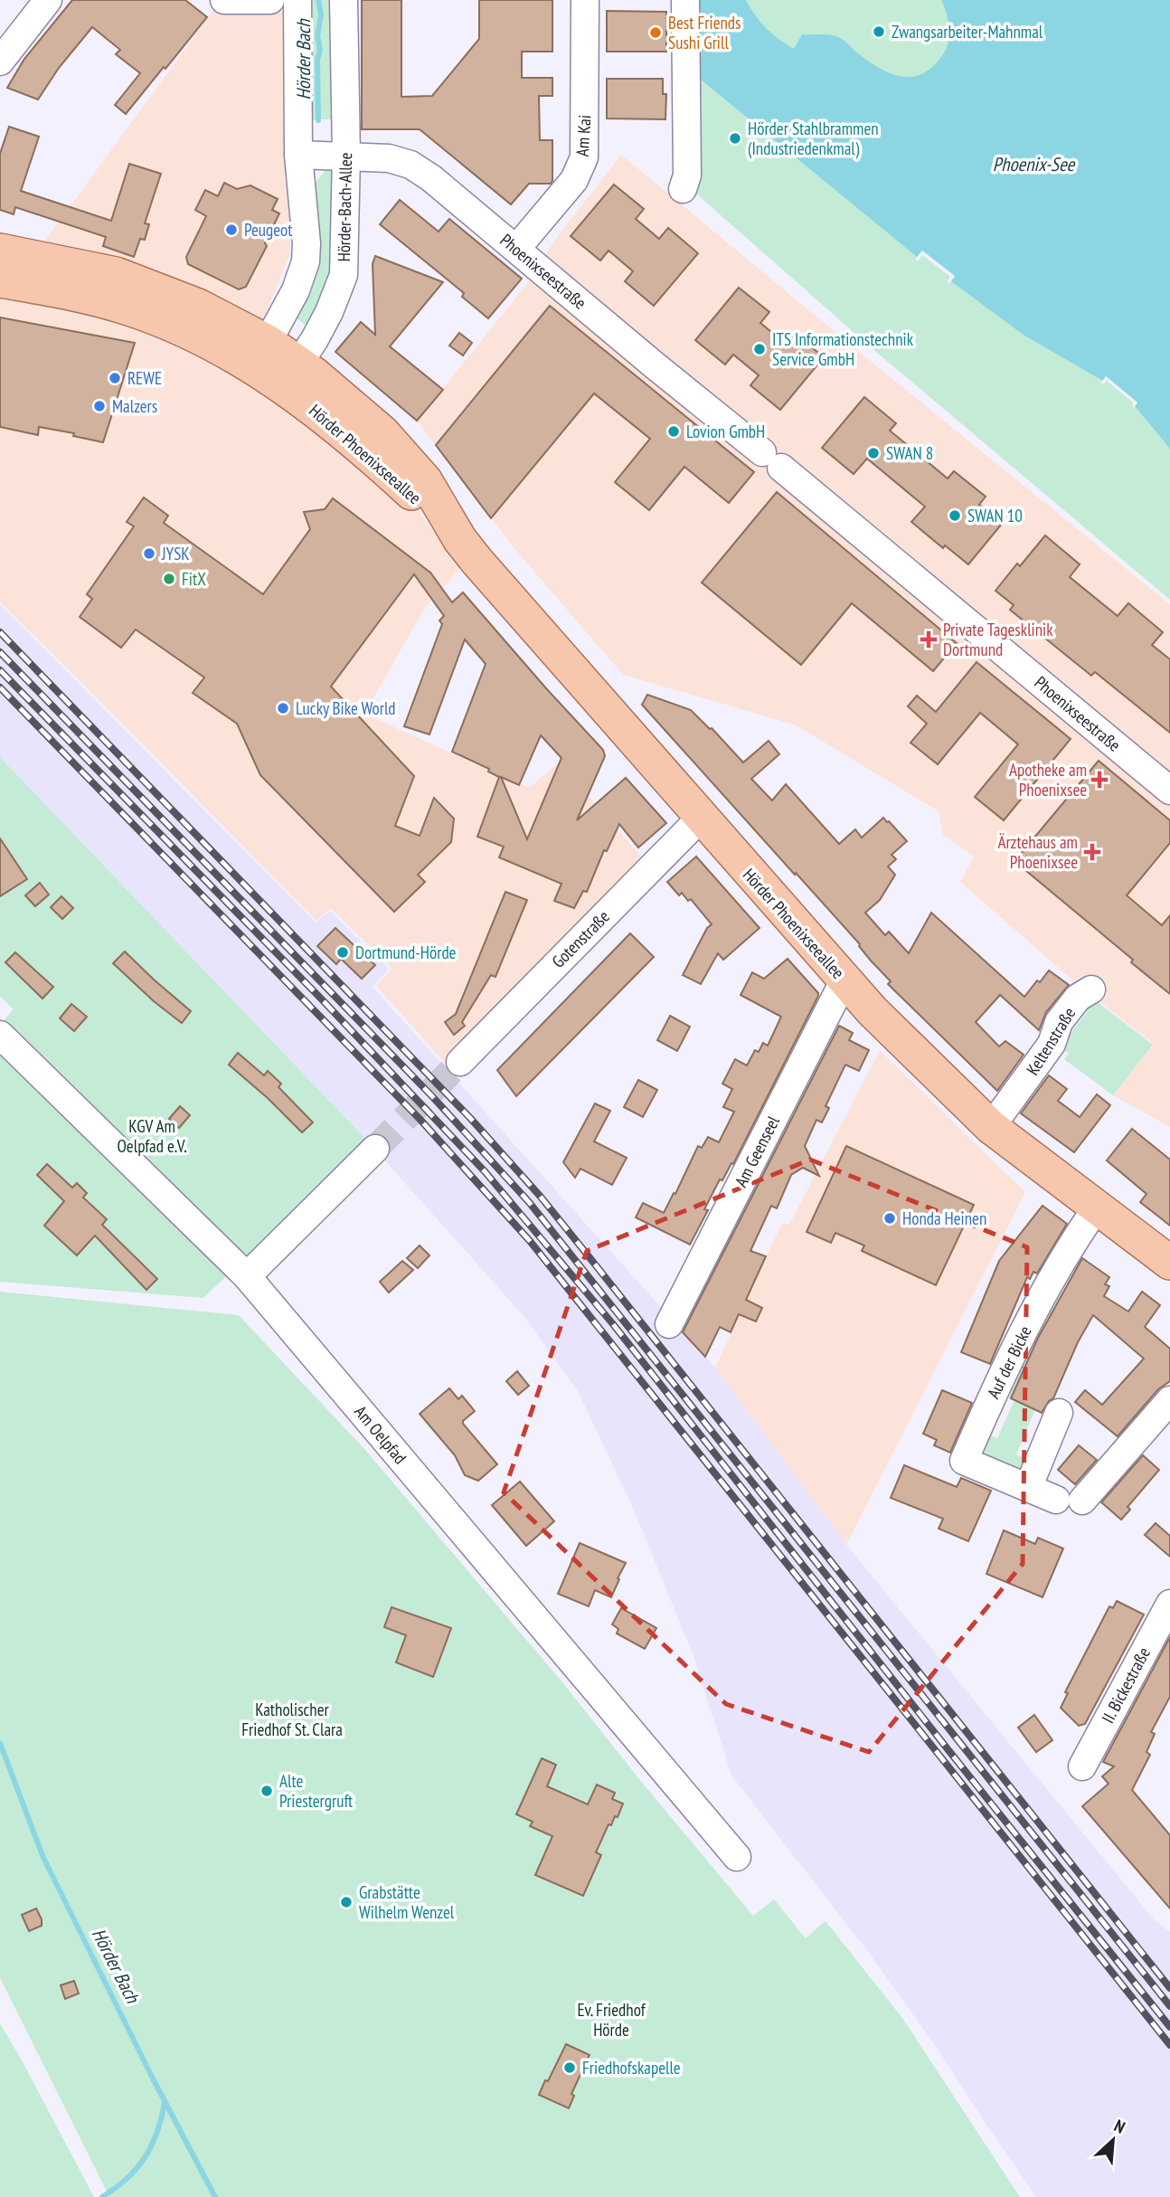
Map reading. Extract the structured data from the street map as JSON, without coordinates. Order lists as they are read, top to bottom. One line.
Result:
{"streets":{"main road":["Hörder Phoenixseeallee"],"street":["Am Kai","Hörder-Bach-Allee","Phoenixseestraße","Gotenstraße","Keltenstraße","Am Geenseel","Auf der Bicke","Am Oelpfad","II. Bickestraße"]},"crossings":[["Am Kai","Phoenixseestraße"],["Hörder-Bach-Allee","Phoenixseestraße"],["Hörder-Bach-Allee","Hörder Phoenixseeallee"],["Hörder Phoenixseeallee","Gotenstraße"],["Hörder Phoenixseeallee","Keltenstraße"],["Hörder Phoenixseeallee","Am Geenseel"],["Hörder Phoenixseeallee","Auf der Bicke"]],"water":["Hörder Bach","Phoenix-See"],"parks":["KGV Am Oelpfad e.V.","Katholischer Friedhof St. Clara","Ev. Friedhof Hörde"],"places":{"other":["Zwangsarbeiter-Mahnmal","Best Friends Sushi Grill","Hörder Stahlbrammen (Industriedenkmal)","Peugeot","ITS Informationstechnik Service GmbH","REWE","Malzers","Lovion GmbH","SWAN 8","SWAN 10","JYSK","FitX","Lucky Bike World","Dortmund-Hörde","Honda Heinen","Alte Priestergruft","Grabstätte Wilhelm Wenzel","Friedhofskapelle"],"health":["Private Tagesklinik Dortmund","Apotheke am Phoenixsee","Ärztehaus am Phoenixsee"]},"north":"top right"}
